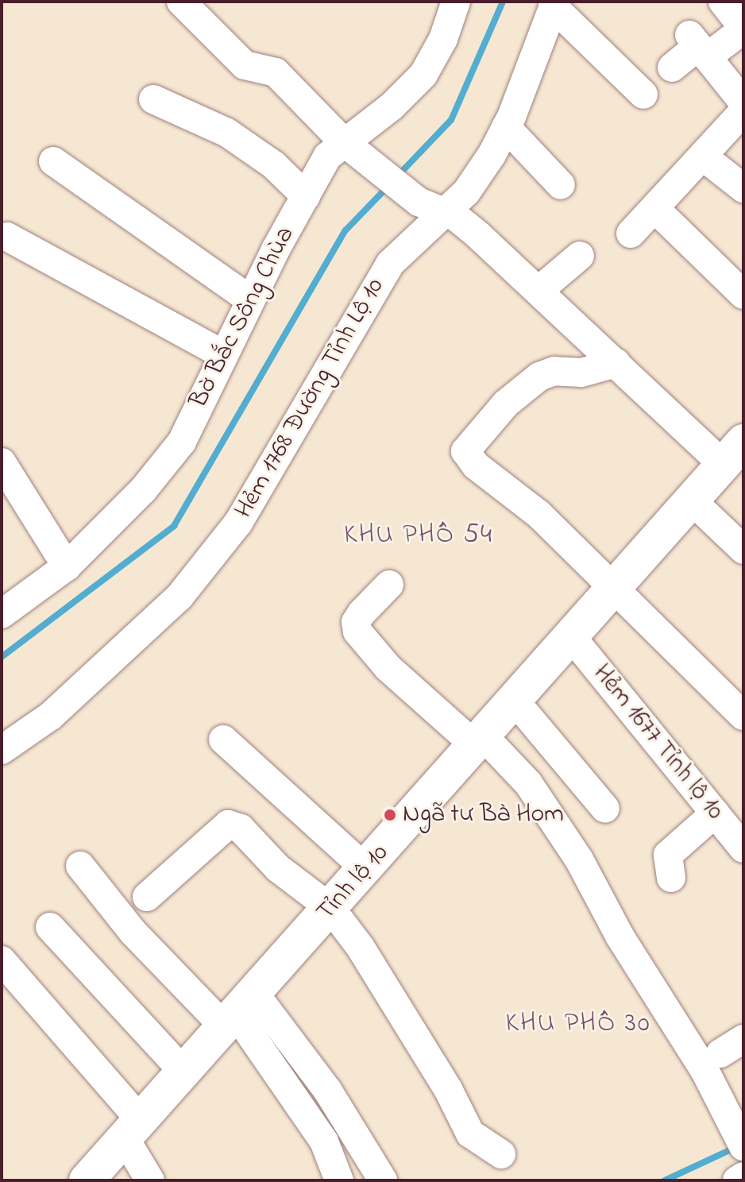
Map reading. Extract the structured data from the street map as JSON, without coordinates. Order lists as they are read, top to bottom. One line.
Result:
{"streets":{"main road":["Tỉnh lộ 10"],"street":["Bờ Bắc Sông Chùa","Hẻm 1768 Đường Tỉnh Lộ 10","Hẻm 1677 Tỉnh lộ 10"]},"crossings":[["Hẻm 1677 Tỉnh lộ 10","Tỉnh lộ 10"]],"districts":["KHU PHỐ 54","KHU PHỐ 30"],"places":["Ngã tư Bà Hom"]}
